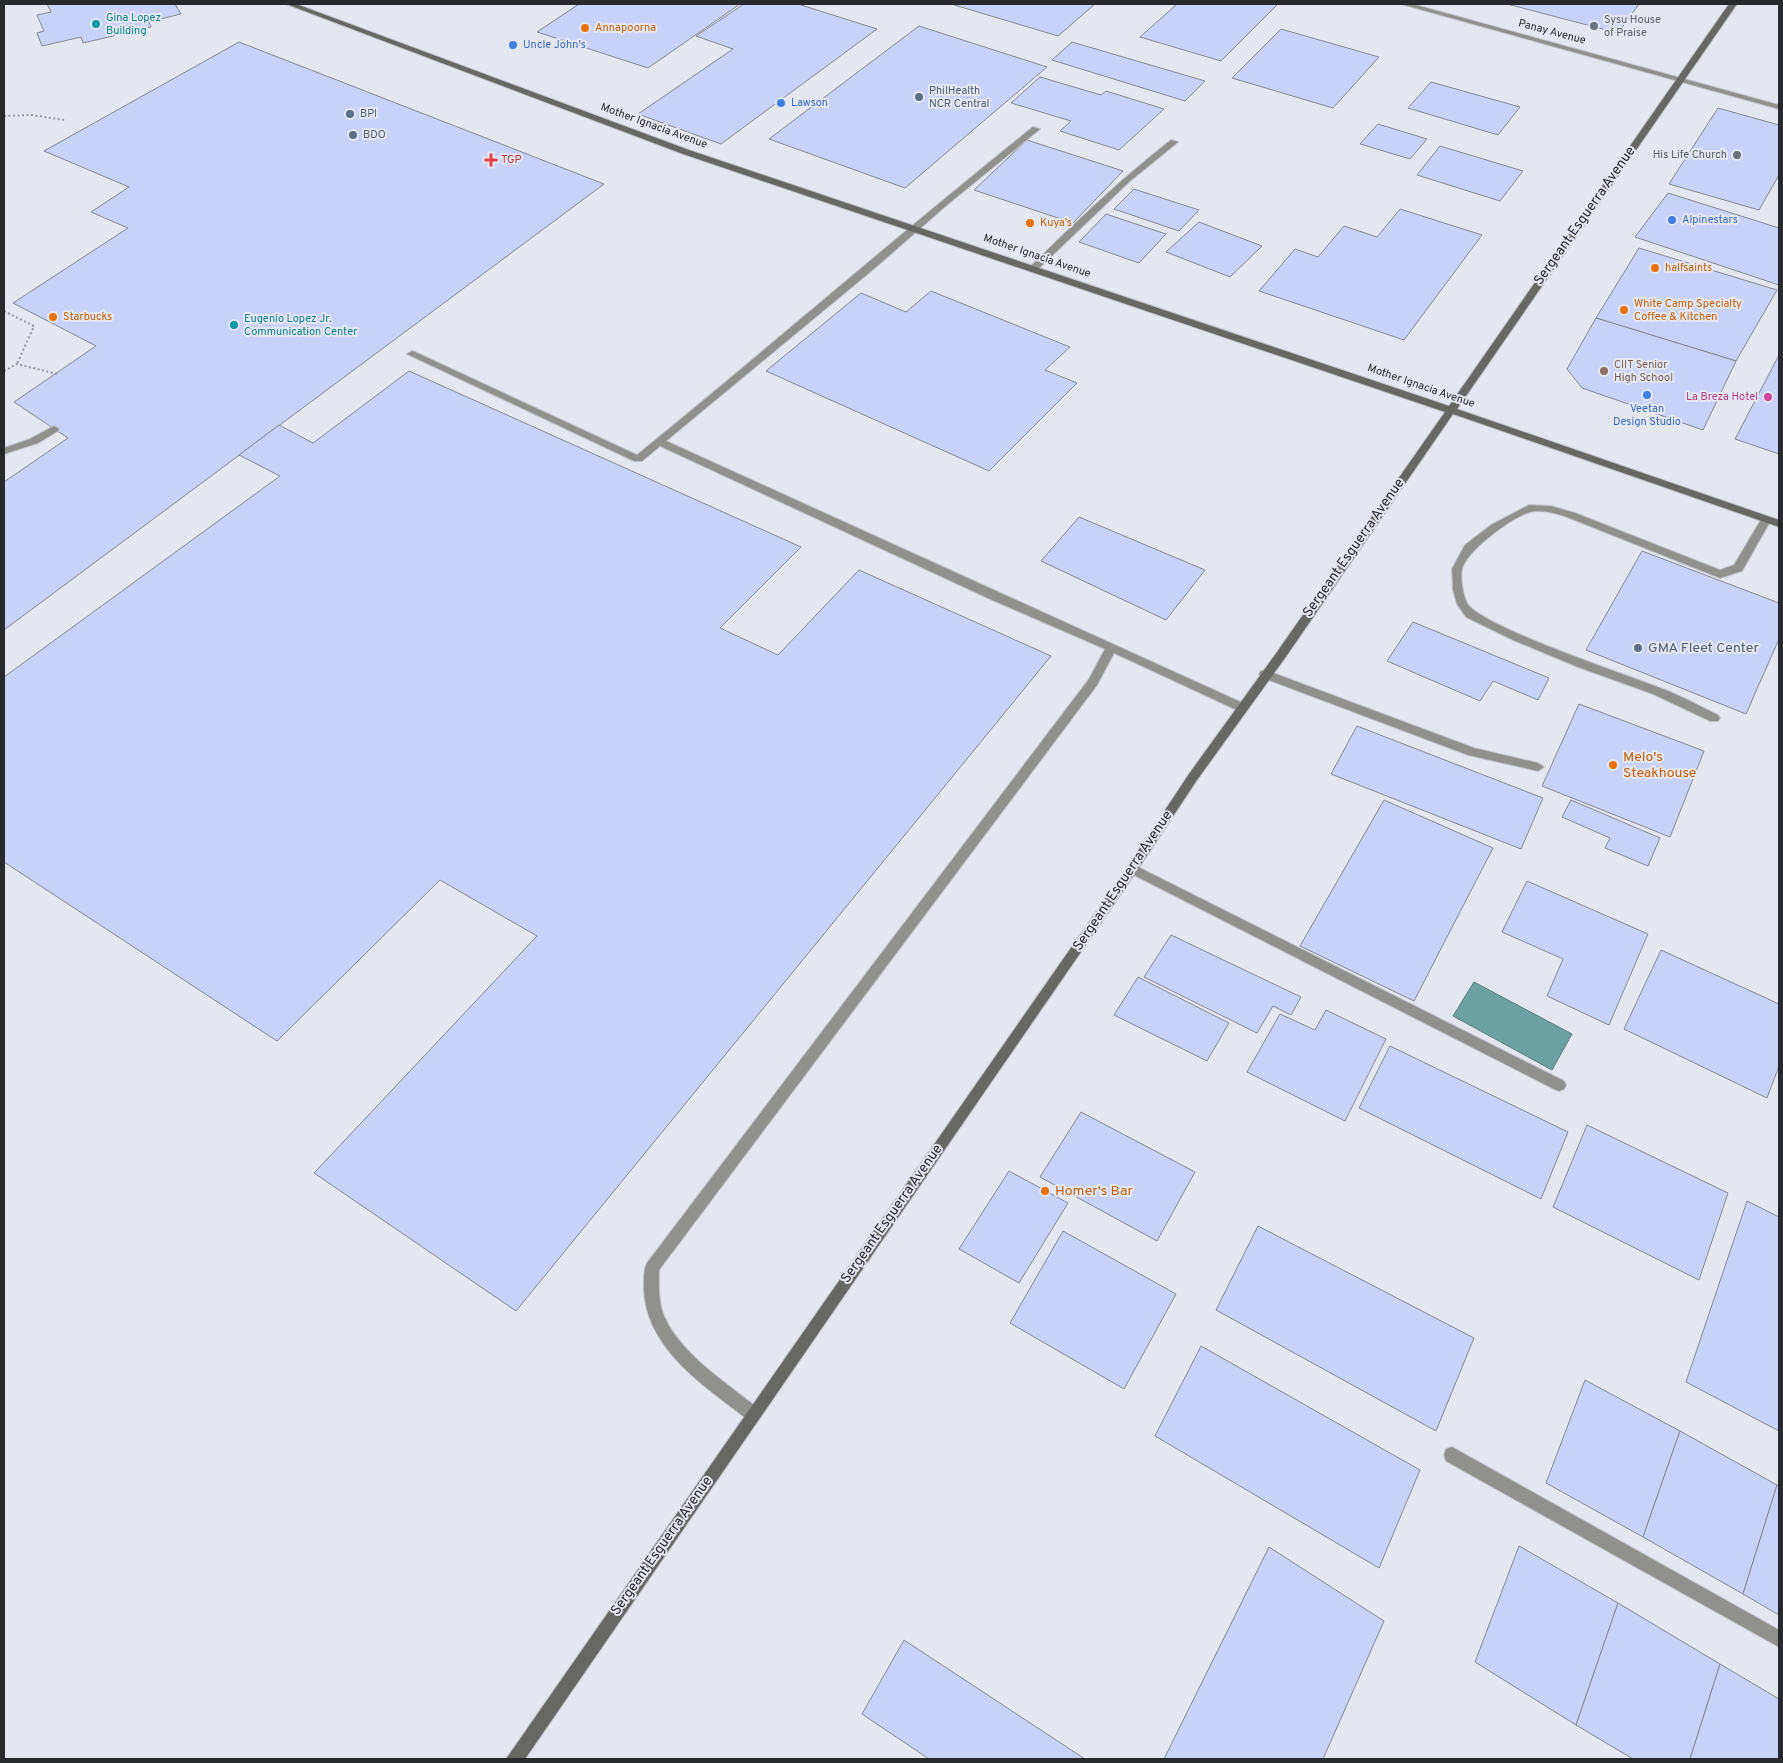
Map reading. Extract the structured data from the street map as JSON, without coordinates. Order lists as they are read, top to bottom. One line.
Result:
{"streets":{"street":["Panay Avenue","Mother Ignacia Avenue","Sergeant Esguerra Avenue"]},"crossings":[["Panay Avenue","Sergeant Esguerra Avenue"],["Mother Ignacia Avenue","Sergeant Esguerra Avenue"]],"places":{"other":["Gina Lopez Building","Sysu House of Praise","Annapoorna","Uncle John's","PhilHealth NCR Central","Lawson","BPI","BDO","His Life Church","Alpinestars","Kuya’s","halfsaints","White Camp Specialty Coffee & Kitchen","Starbucks","Eugenio Lopez Jr. Communication Center","CIIT Senior High School","Veetan Design Studio","La Breza Hotel","GMA Fleet Center","Melo's Steakhouse","Homer's Bar"],"health":["TGP"]}}
